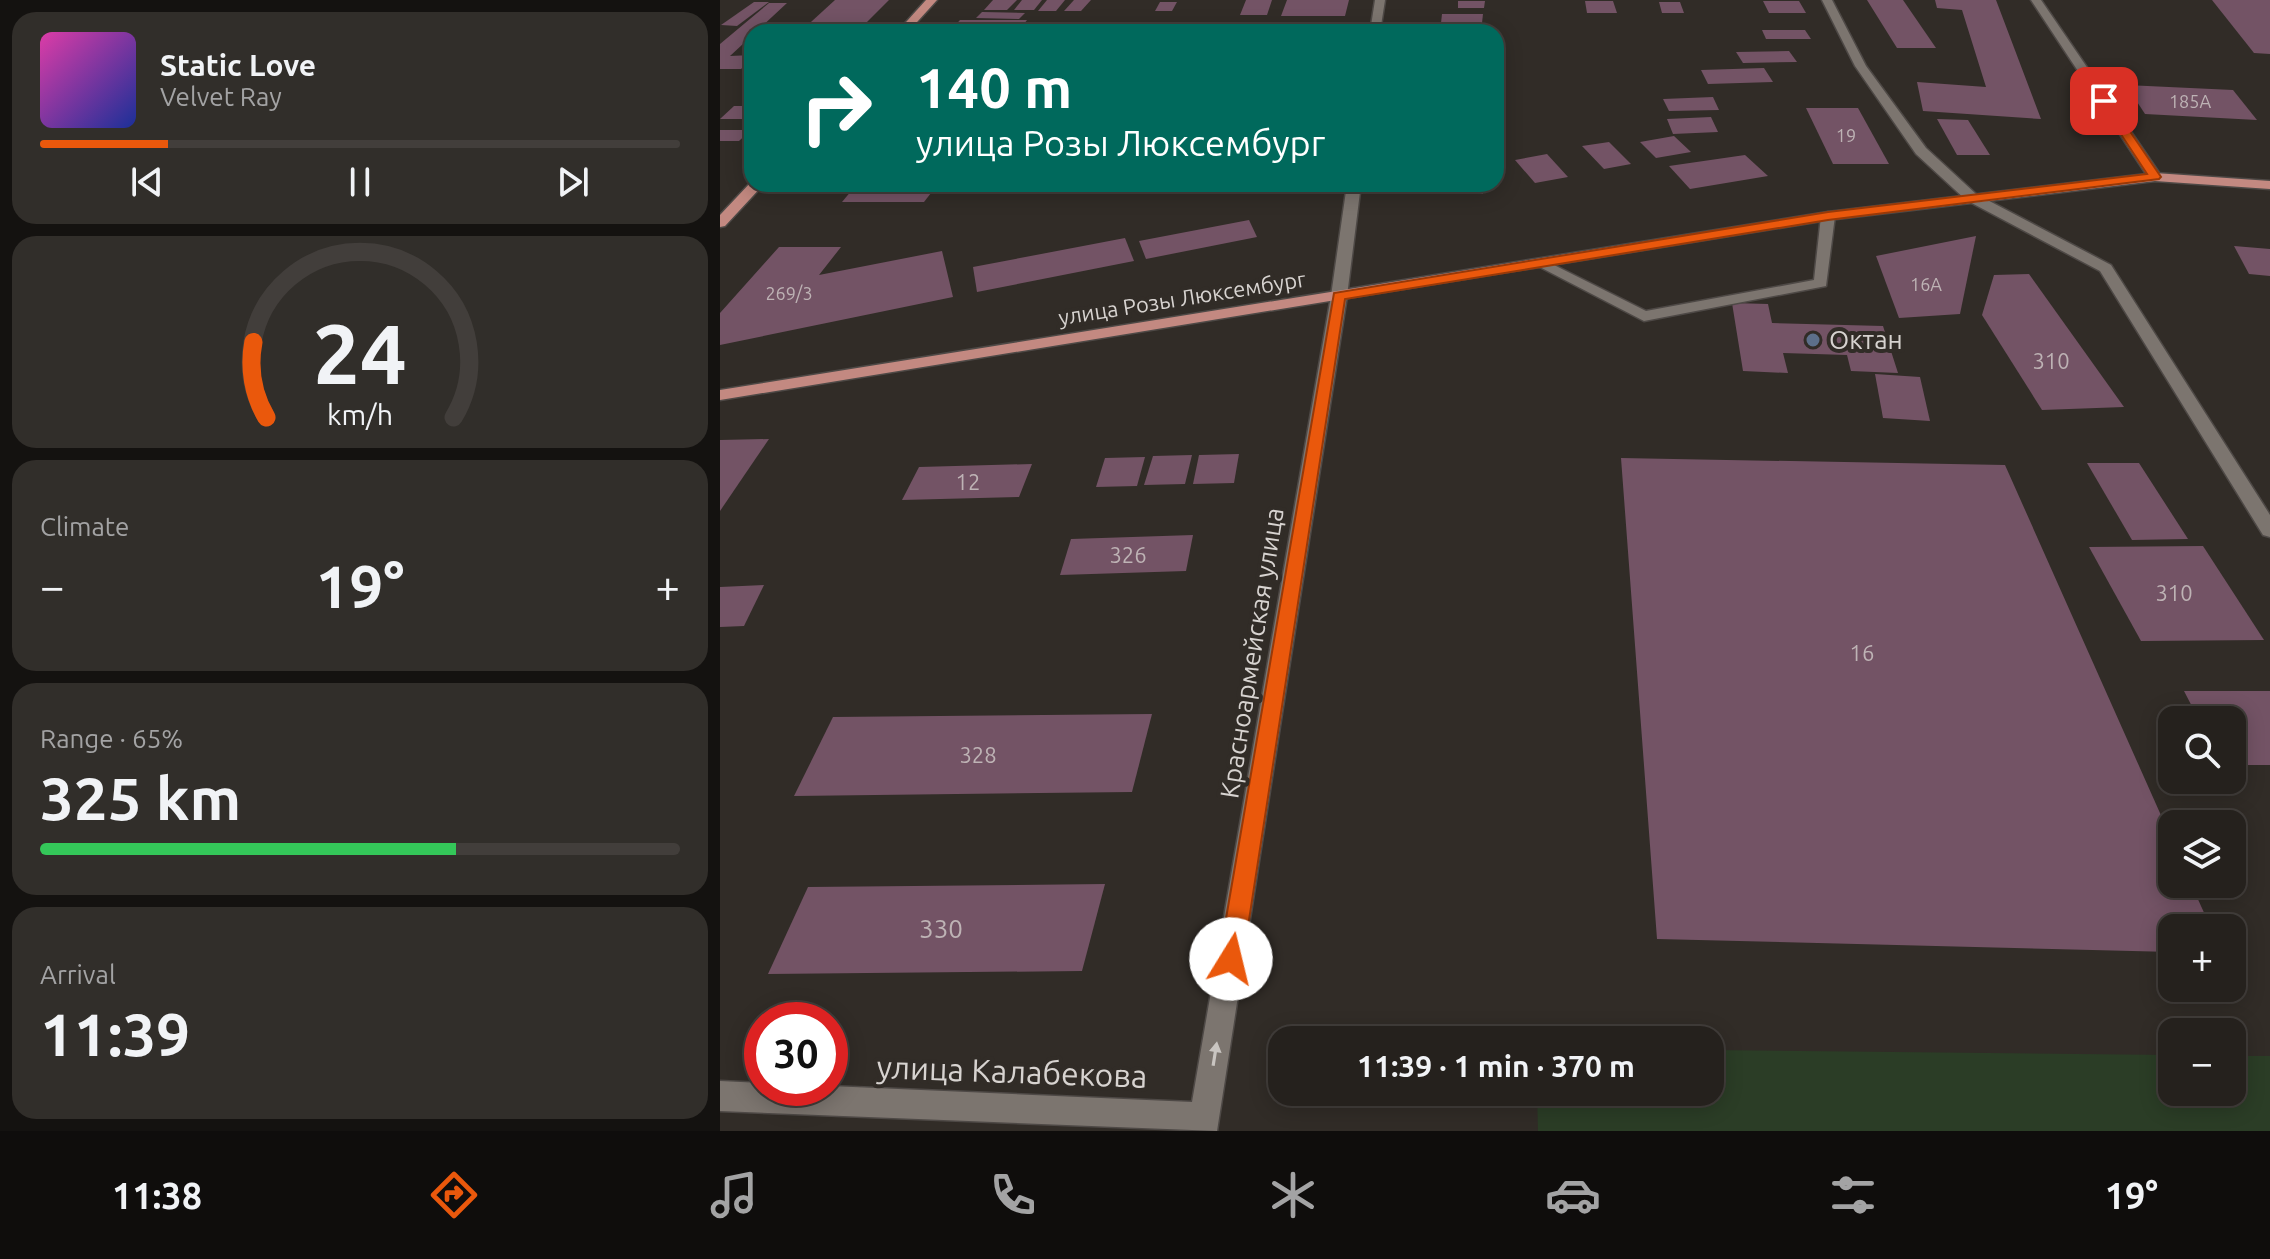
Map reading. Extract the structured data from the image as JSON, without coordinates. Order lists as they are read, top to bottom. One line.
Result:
{"streets":{"main road":["улица Розы Люксембург"],"street":["Красноармейская улица","улица Калабекова"]},"crossings":[["улица Розы Люксембург","Красноармейская улица"],["Красноармейская улица","улица Калабекова"]],"one_way":["Красноармейская улица"],"places":["Октан"],"house_numbers":["185А","19","16А","269/3","310","12","326","310","16","328","330"],"page":{"turn":["140 m","улица Розы Люксембург"],"song":["Static Love","Velvet Ray"],"tile":["Climate",["Range · 65%","325 km"],["Arrival","11:39"]],"heat":["−","19°","+"],"map_buttons":["+","−"],"limit":"30","trip":"11:39 · 1 min · 370 m","tabs":["11:38","19°"],"gauge":["24","km/h"]}}
